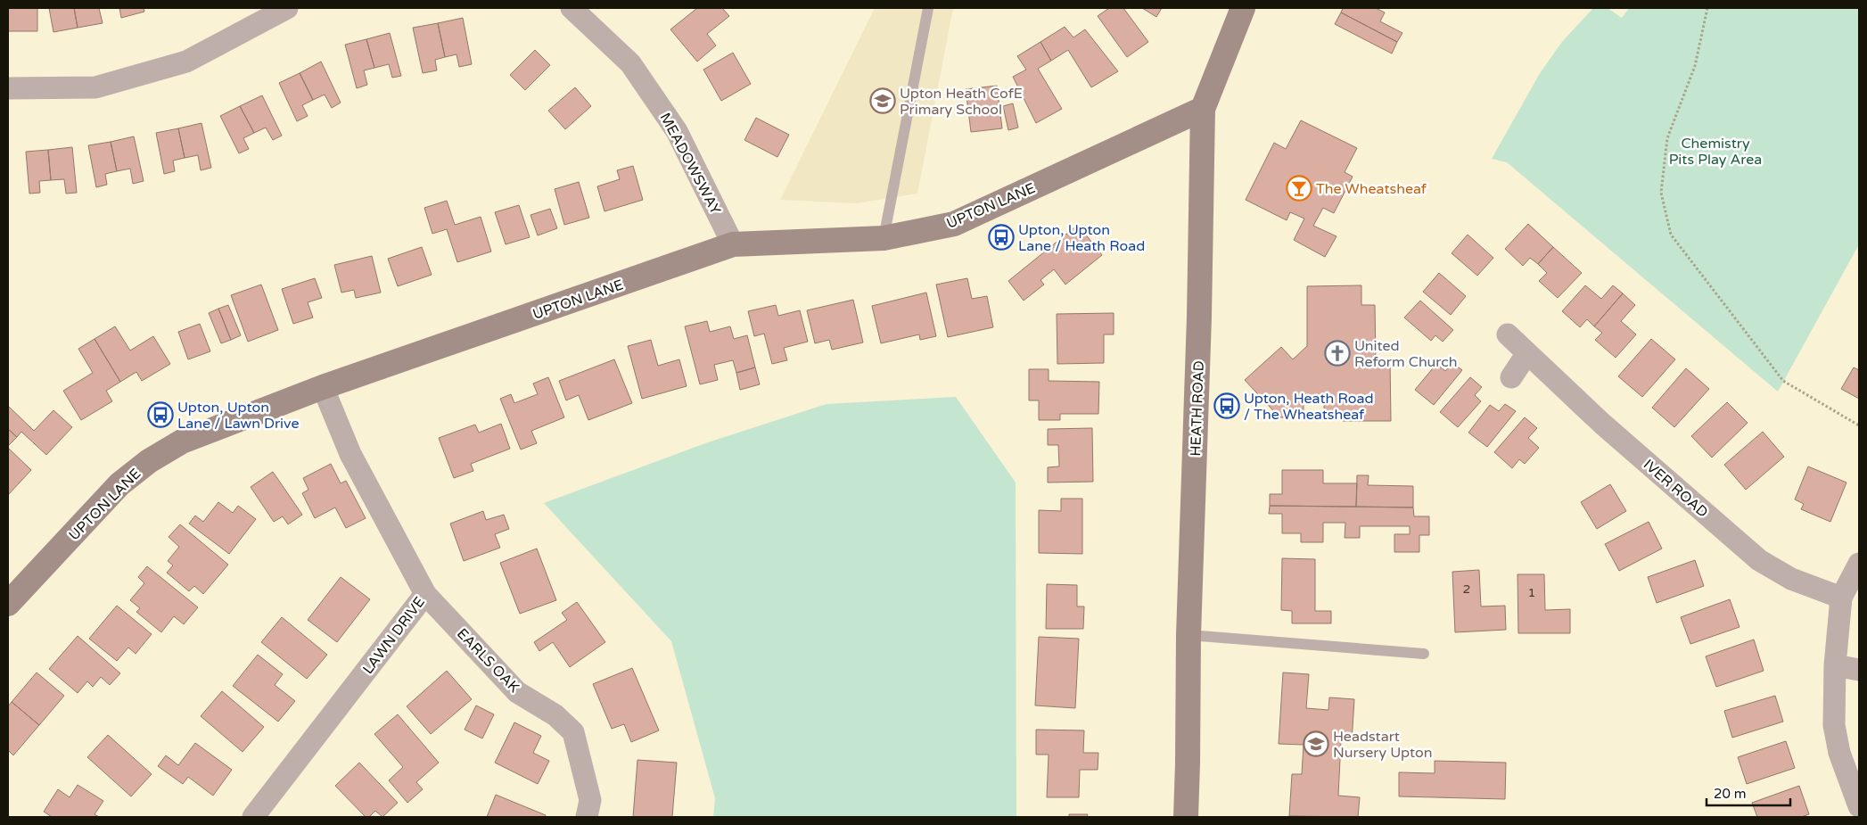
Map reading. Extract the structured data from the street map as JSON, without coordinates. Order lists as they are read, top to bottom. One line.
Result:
{"streets":{"street":["MEADOWSWAY","UPTON LANE","HEATH ROAD","IVER ROAD","LAWN DRIVE","EARLS OAK"]},"crossings":[["MEADOWSWAY","UPTON LANE"],["UPTON LANE","HEATH ROAD"],["UPTON LANE","LAWN DRIVE"],["LAWN DRIVE","EARLS OAK"]],"parks":["Chemistry Pits Play Area"],"places":{"school or university":["Upton Heath CofE Primary School","Headstart Nursery Upton"],"bar":["The Wheatsheaf"],"bus stop":["Upton, Upton Lane / Heath Road","Upton, Heath Road / The Wheatsheaf","Upton, Upton Lane / Lawn Drive"],"church":["United Reform Church"]},"house_numbers":["2","1"],"scale_bar":"20 m"}
